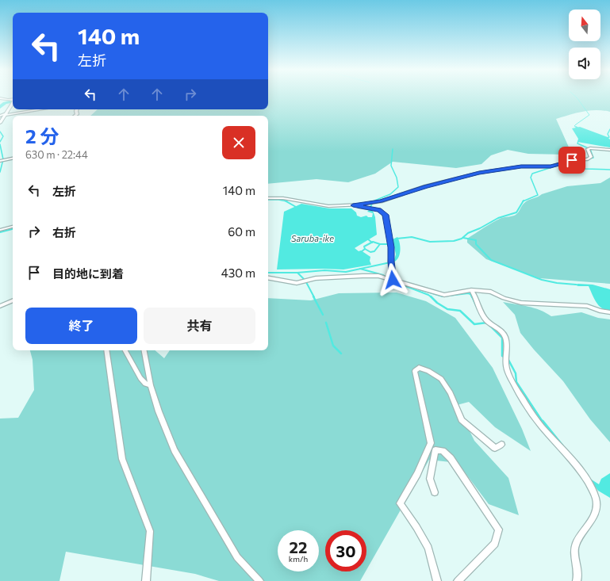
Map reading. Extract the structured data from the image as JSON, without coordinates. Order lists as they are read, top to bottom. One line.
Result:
{"water":["Saruba-ike"],"north":"top","page":{"turn":["140 m","左折"],"heading":["2 分","630 m · 22:44"],"list":[{"name":"左折","value":"140 m"},{"name":"右折","value":"60 m"},{"name":"目的地に到着","value":"430 m"}],"buttons":["終了","共有"],"speed":"22 km/h","limit":"30"}}
